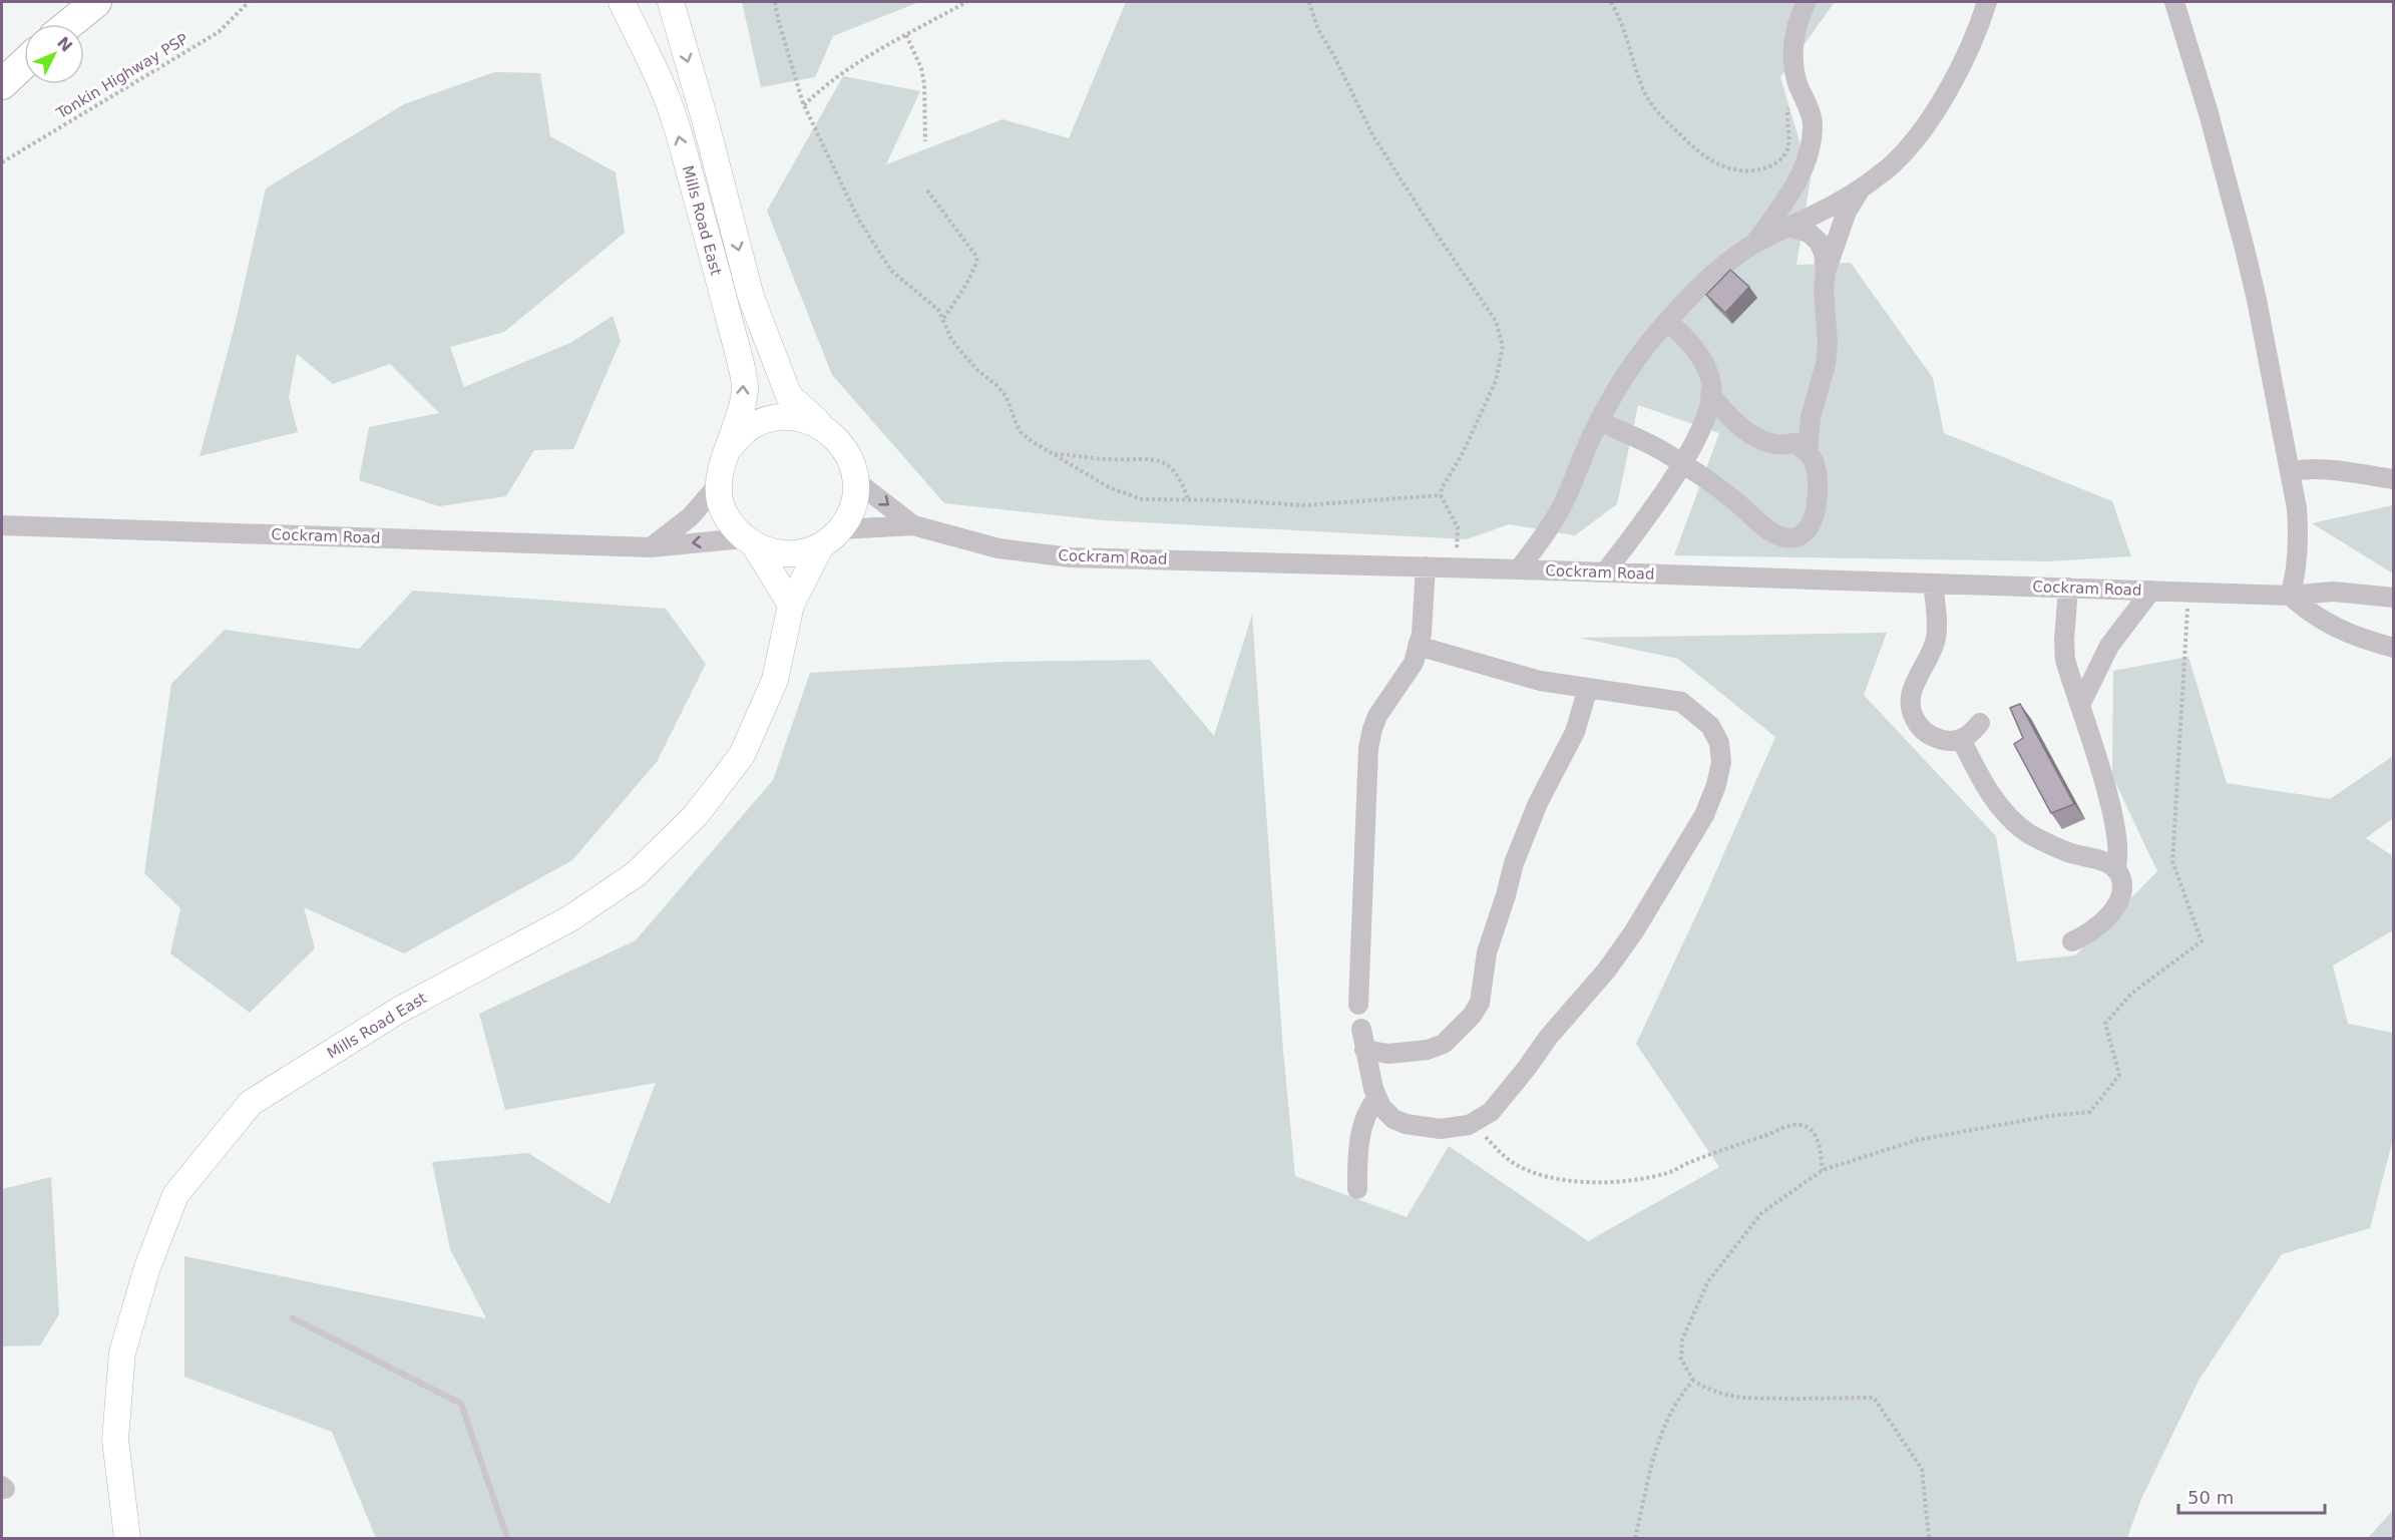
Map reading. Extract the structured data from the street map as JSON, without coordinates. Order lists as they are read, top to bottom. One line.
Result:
{"streets":{"main road":["Mills Road East"],"street":["Cockram Road"],"path":["Tonkin Highway PSP"]},"crossings":[["Mills Road East","Cockram Road"]],"scale_bar":"50 m","north":"top right"}
